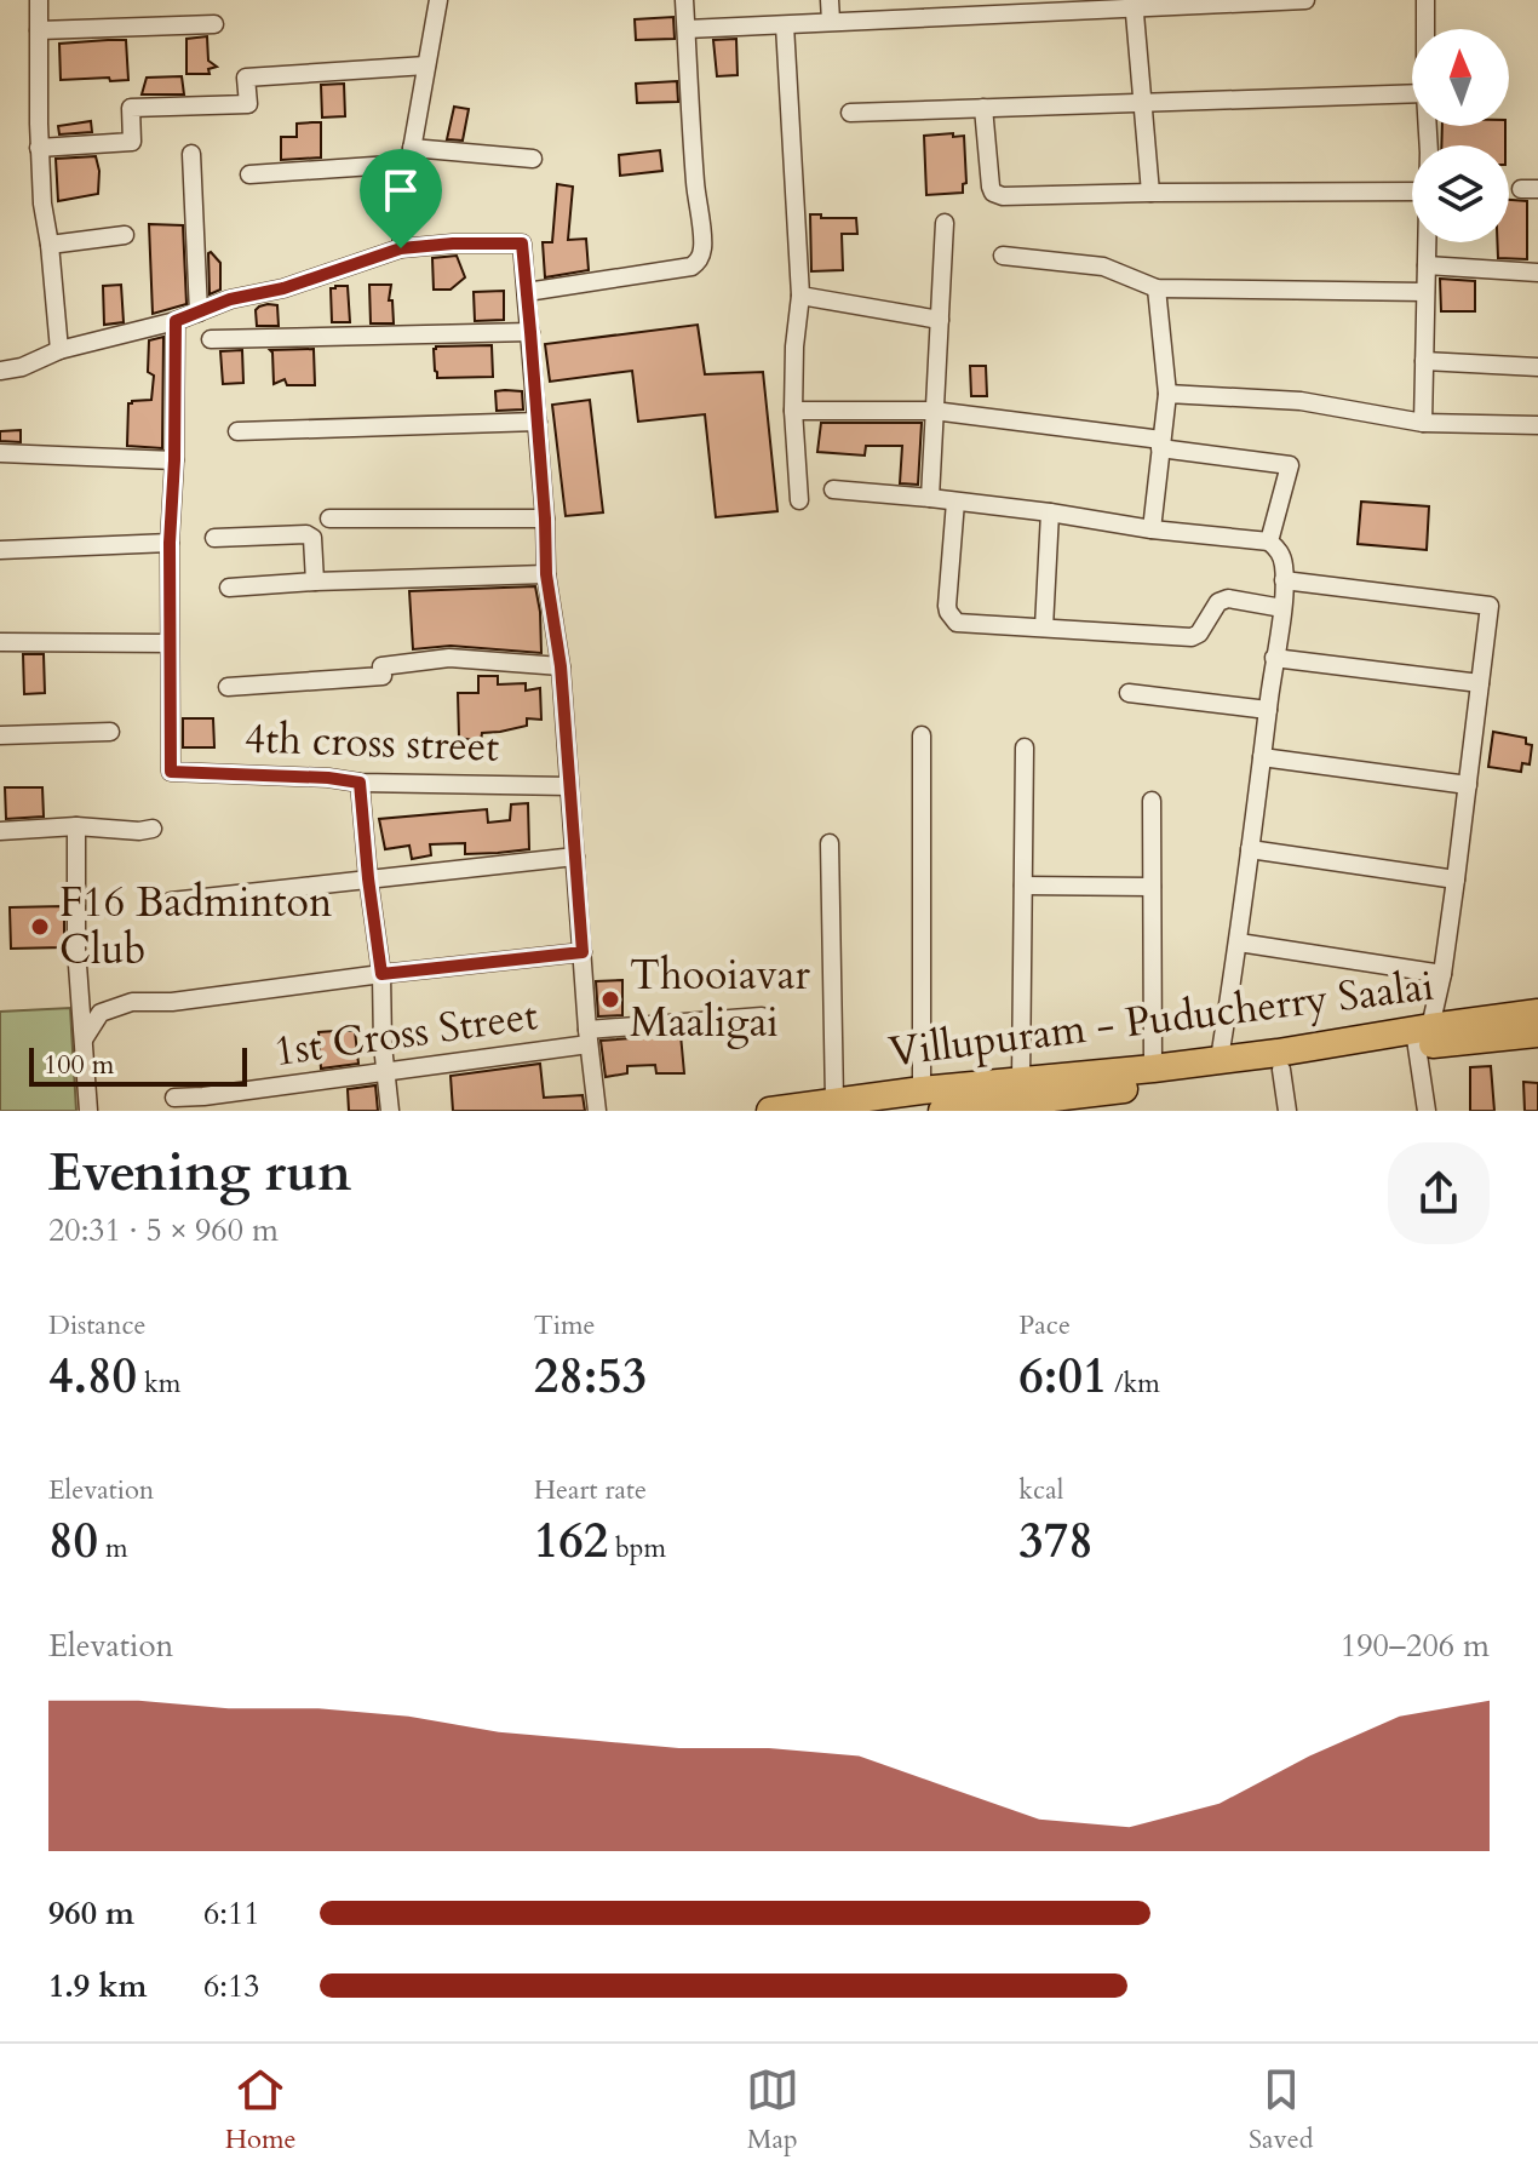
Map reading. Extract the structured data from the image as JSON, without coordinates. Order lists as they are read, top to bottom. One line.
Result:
{"streets":{"highway":["Villupuram - Puducherry Saalai"],"street":["4th cross street","1st Cross Street"]},"places":["F16 Badminton Club","Thooiavar Maaligai"],"scale_bar":"100 m","north":"top","page":{"scale":"100 m","heading":["Evening run","20:31 · 5 × 960 m"],"stats":[["Distance","4.80 km"],["Time","28:53"],["Pace","6:01 /km"],["Elevation","80 m"],["Heart rate","162 bpm"],["kcal","378"]],"chart":["Elevation","190–206 m"],"list":[{"name":"960 m","note":"6:11"},{"name":"1.9 km","note":"6:13"}],"tabs":["Home","Map","Saved"]}}
